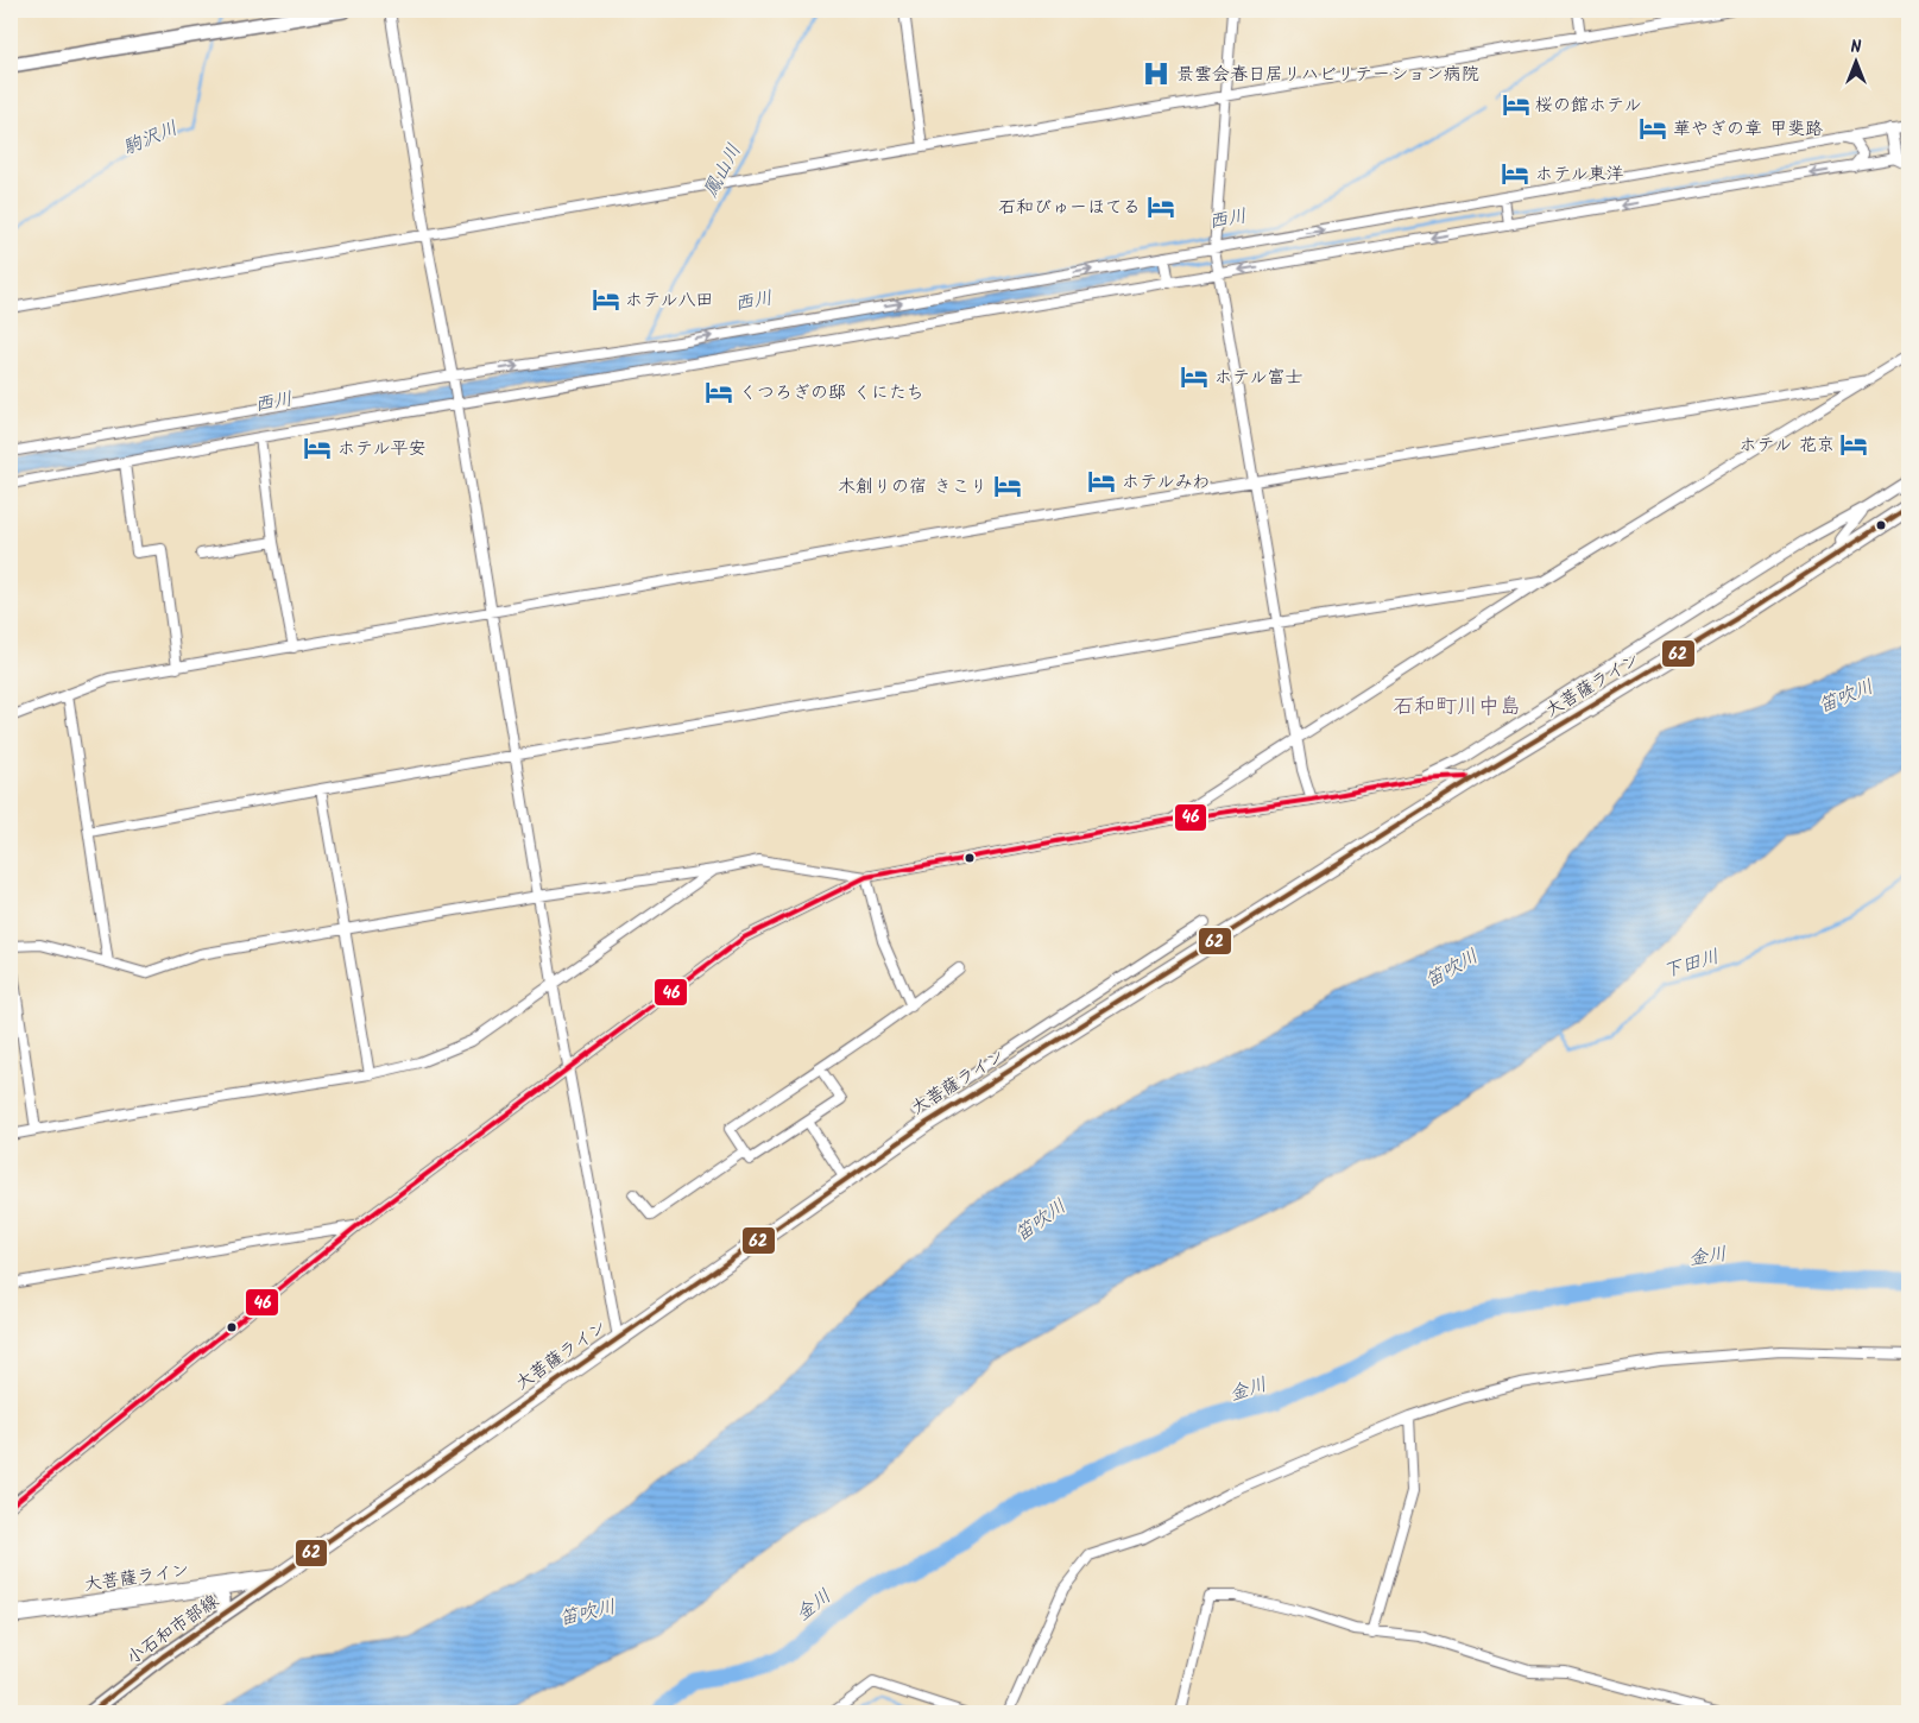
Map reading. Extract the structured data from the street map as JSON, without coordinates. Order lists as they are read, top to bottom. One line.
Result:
{"streets":{"highway":["大菩薩ライン"],"main road":["小石和市部線"]},"crossings":[["大菩薩ライン","小石和市部線"]],"districts":["石和町川中島"],"water":["駒沢川","鳳山川","西川","笛吹川","下田川","金川"],"places":{"hospital":["景雲会春日居リハビリテーション病院"],"hotel":["桜の館ホテル","華やぎの章 甲斐路","ホテル東洋","石和びゅーほてる","ホテル八田","ホテル富士","くつろぎの邸 くにたち","ホテル 花京","ホテル平安","ホテルみわ","木創りの宿 きこり"]},"lines":["transit line 62","transit line 46"],"north":"top"}
